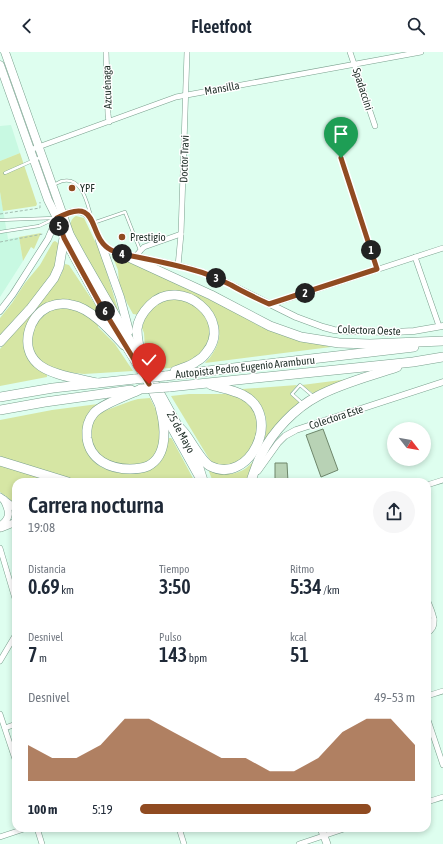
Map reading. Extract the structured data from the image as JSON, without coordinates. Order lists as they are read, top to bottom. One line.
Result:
{"streets":{"highway":["Autopista Pedro Eugenio Aramburu"],"main road":["25 de Mayo"],"street":["Azcuénaga","Mansilla","Spadaccini","Doctor Travi","Colectora Oeste","Colectora Este"]},"crossings":[["Azcuénaga","Mansilla"],["Mansilla","Spadaccini"],["Mansilla","Doctor Travi"],["Doctor Travi","Colectora Oeste"]],"places":["YPF","Prestigio"],"north":"bottom right","page":{"header":"Fleetfoot","pins":["5","1","4","3","2","6"],"heading":["Carrera nocturna","19:08"],"stats":[["Distancia","0.69 km"],["Tiempo","3:50"],["Ritmo","5:34 /km"],["Desnivel","7 m"],["Pulso","143 bpm"],["kcal","51"]],"chart":["Desnivel","49–53 m"],"list":[{"name":"100 m","note":"5:19"}]}}
